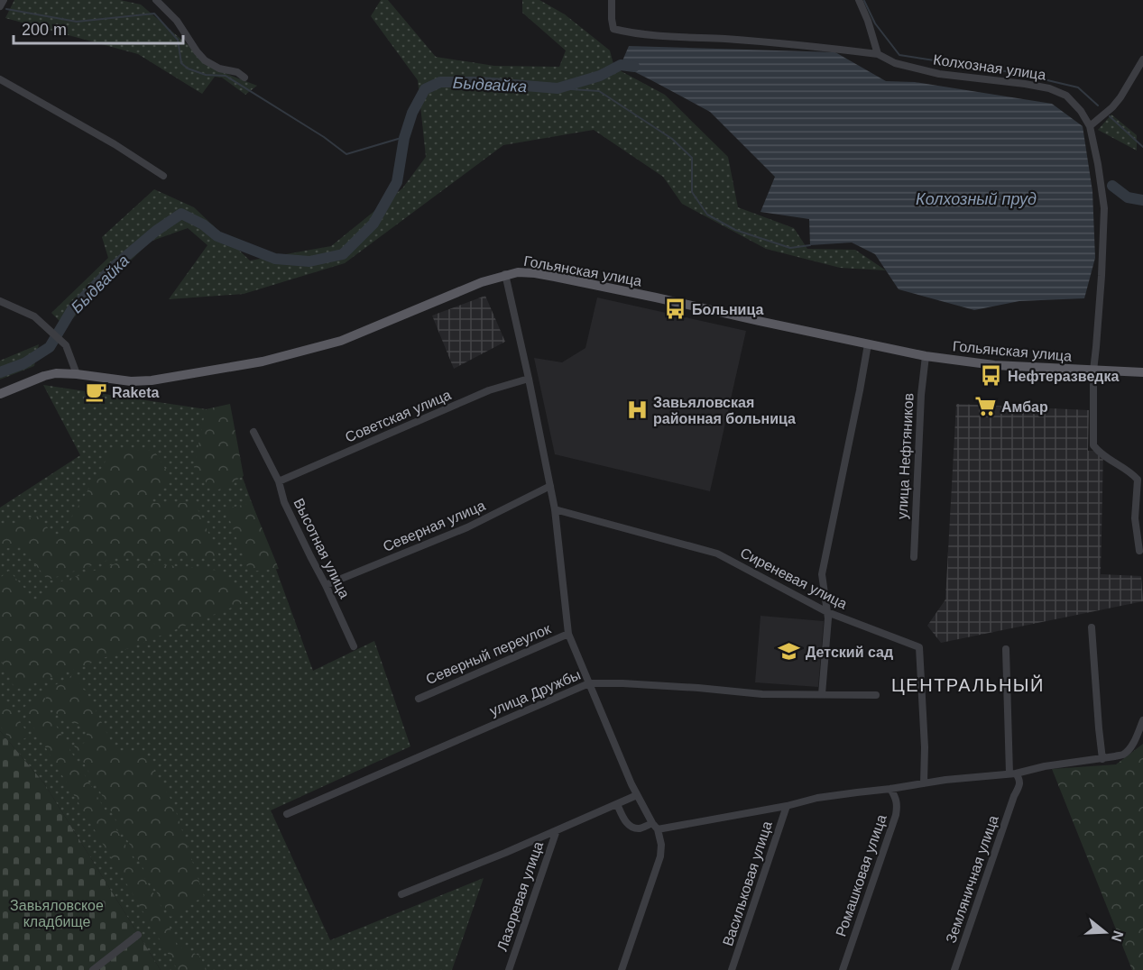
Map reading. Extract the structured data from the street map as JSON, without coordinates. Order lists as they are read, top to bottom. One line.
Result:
{"streets":{"main road":["Гольянская улица"],"street":["Колхозная улица","Советская улица","улица Нефтяников","Северная улица","Высотная улица","Сиреневая улица","Северный переулок","улица Дружбы","Ромашковая улица","Земляничная улица","Васильковая улица","Лазоревая улица"]},"crossings":[["Колхозная улица","Гольянская улица"],["Гольянская улица","улица Нефтяников"],["Советская улица","Высотная улица"],["Северная улица","Высотная улица"]],"districts":["ЦЕНТРАЛЬНЫЙ"],"water":["Быдвайка","Колхозный пруд"],"parks":["Завьяловское кладбище"],"places":{"bus stop":["Больница","Нефтеразведка"],"cafe":["Raketa"],"supermarket":["Амбар"],"hospital":["Завьяловская районная больница"],"school or university":["Детский сад"]},"scale_bar":"200 m","north":"right"}
